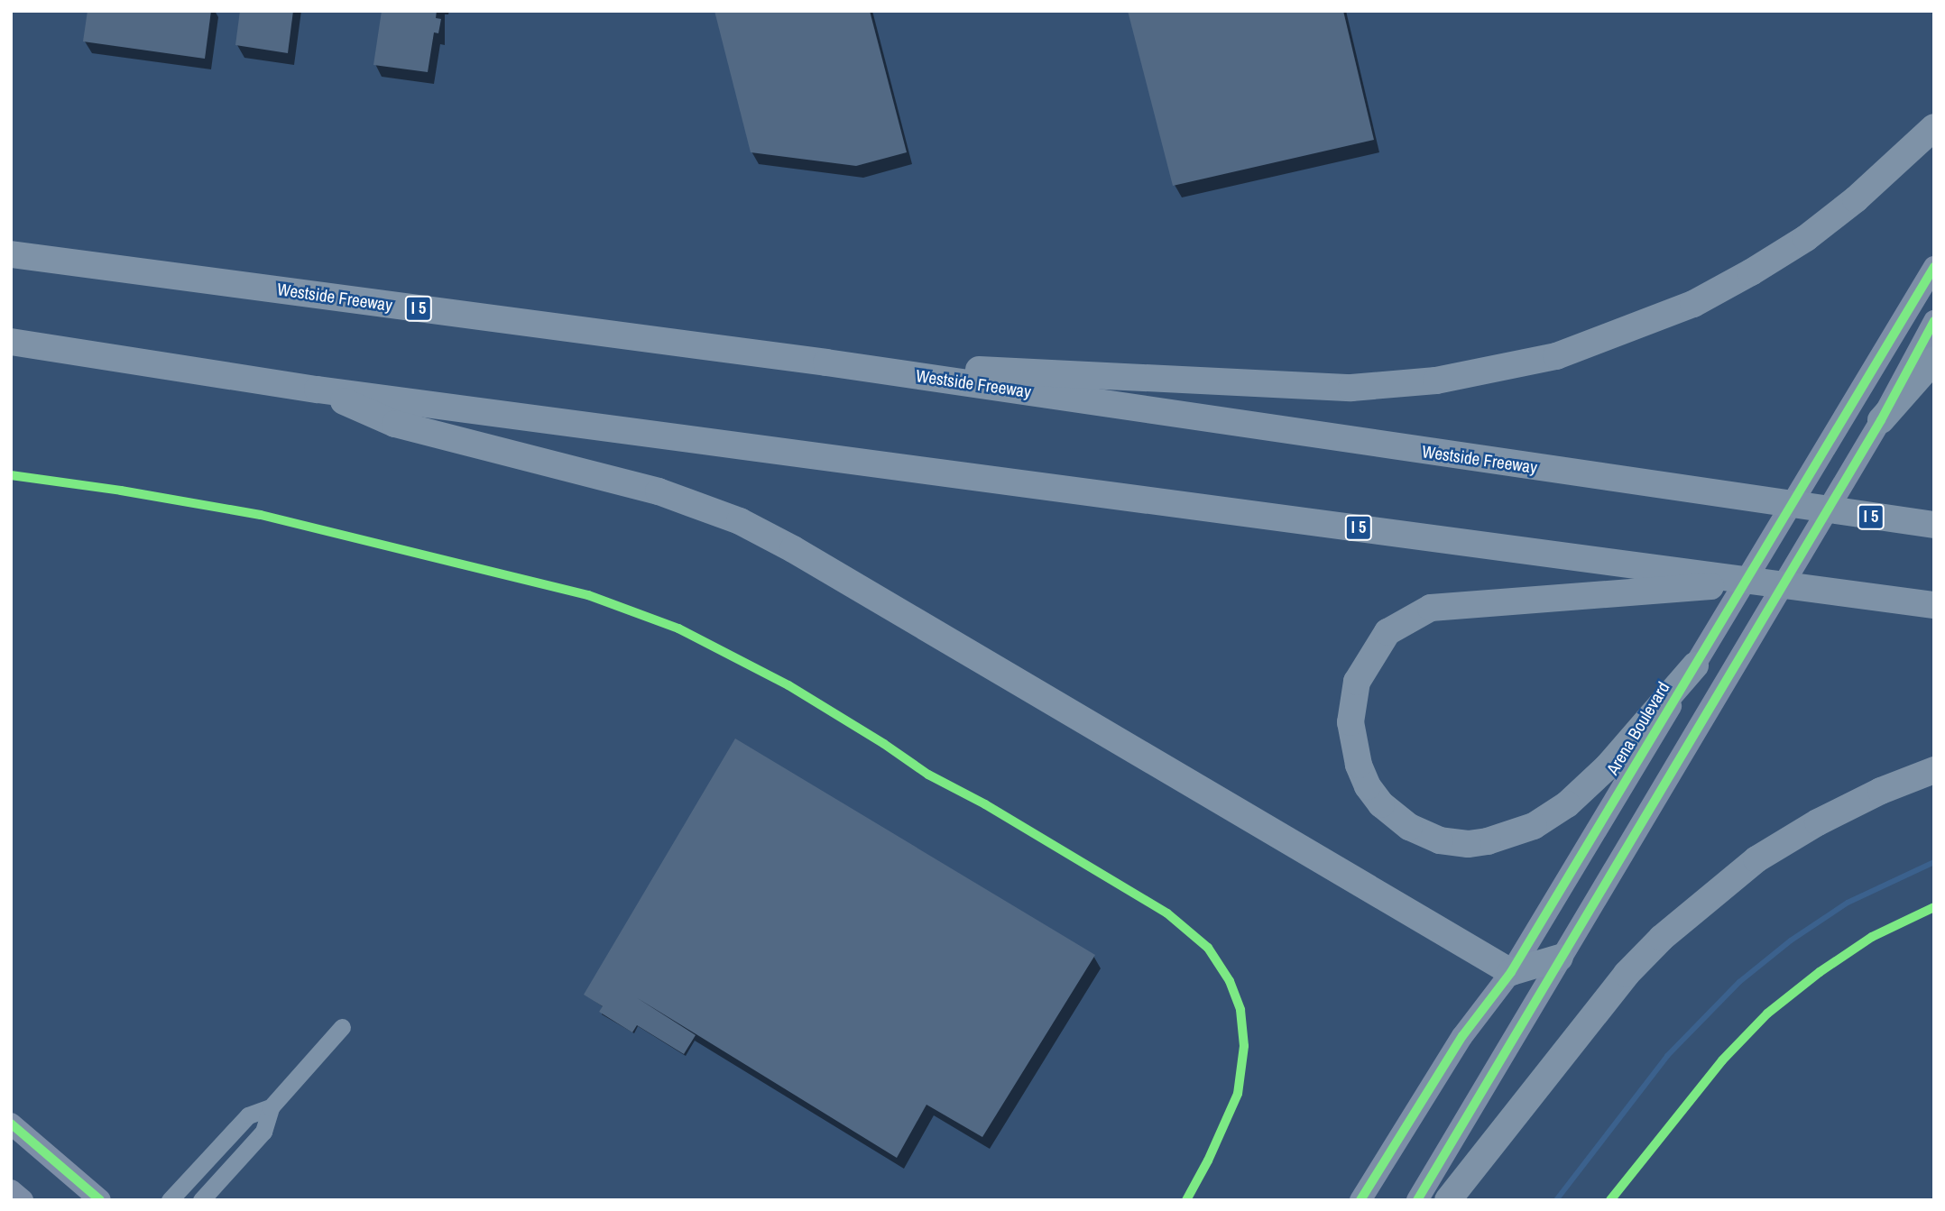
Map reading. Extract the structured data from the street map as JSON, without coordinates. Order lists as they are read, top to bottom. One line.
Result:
{"streets":{"highway":["Westside Freeway","I 5"],"main road":["Arena Boulevard"]}}
